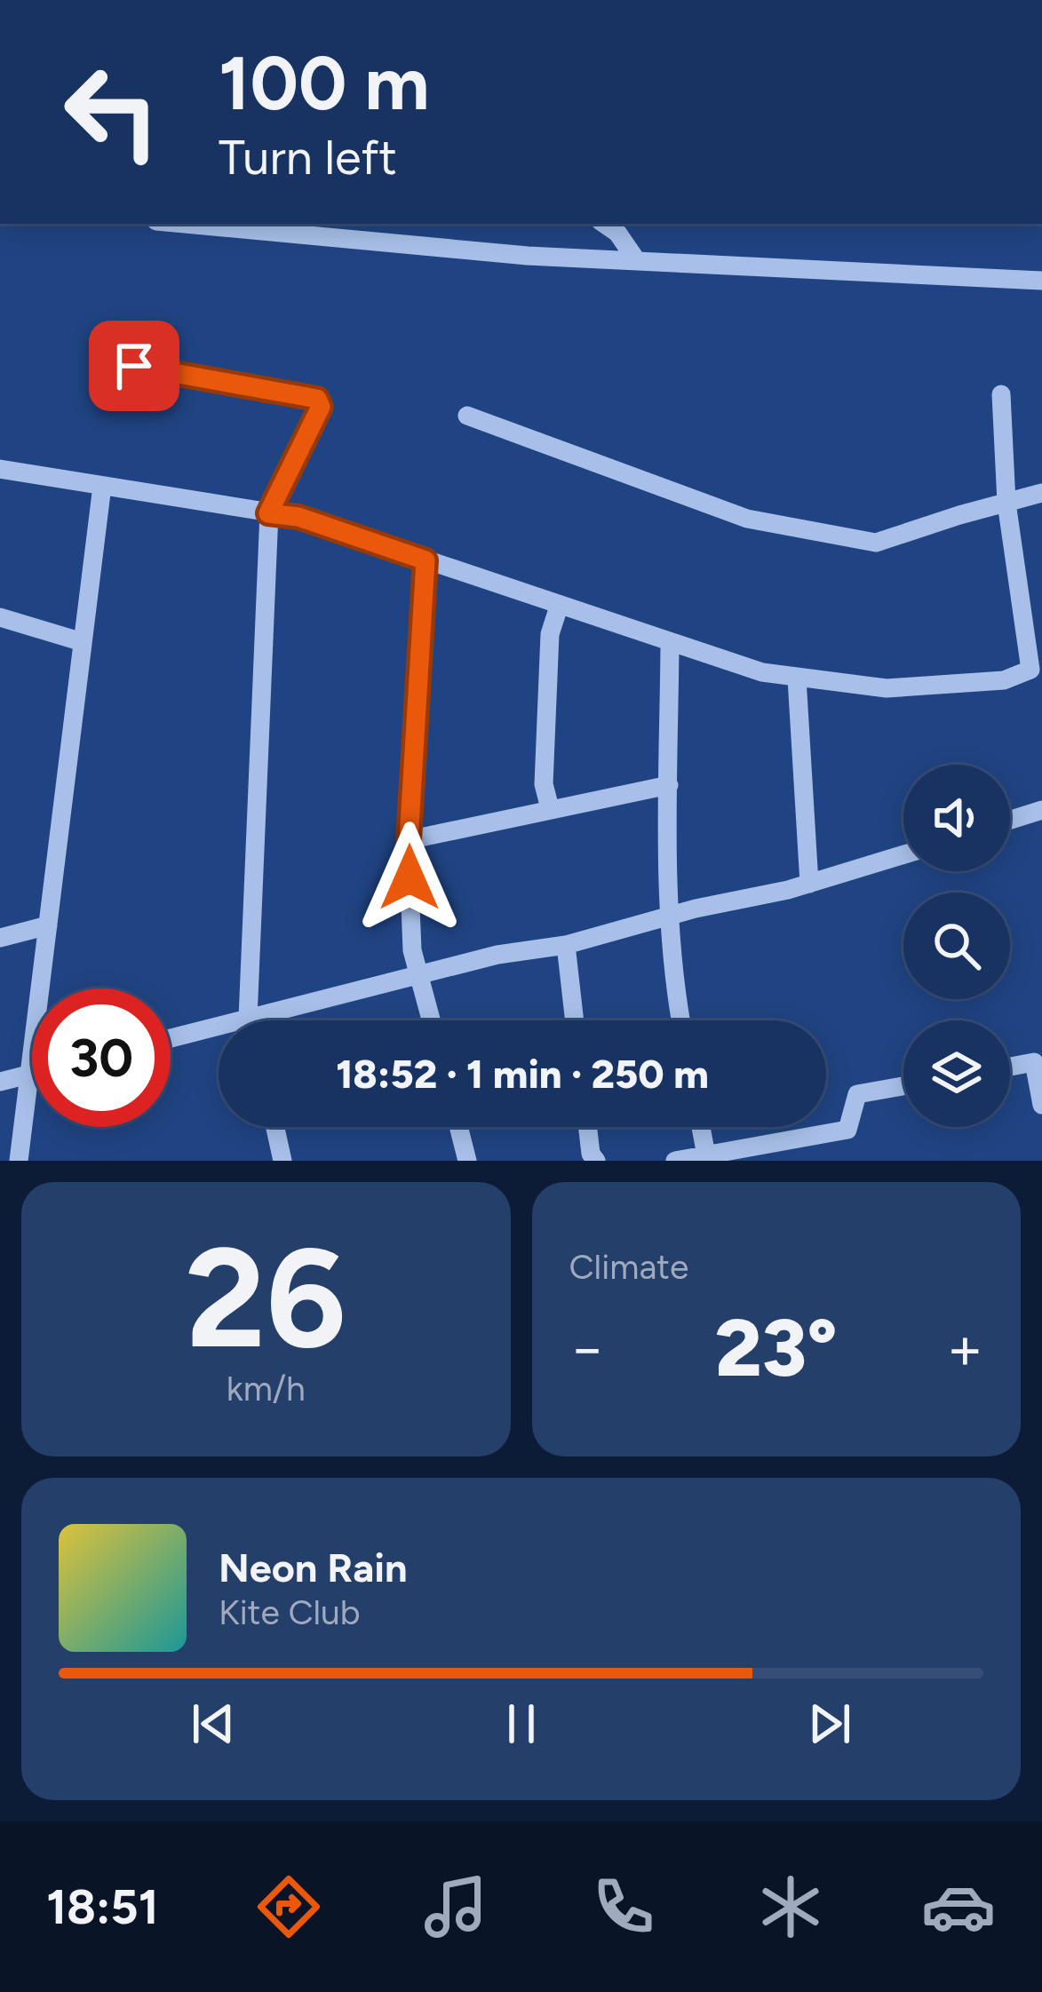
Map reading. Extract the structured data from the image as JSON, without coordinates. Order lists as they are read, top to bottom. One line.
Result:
{"page":{"turn":["100 m","Turn left"],"limit":"30","trip":"18:52 · 1 min · 250 m","tile":[["26","km/h"],"Climate"],"heat":["−","23°","+"],"song":["Neon Rain","Kite Club"],"tabs":"18:51"}}
